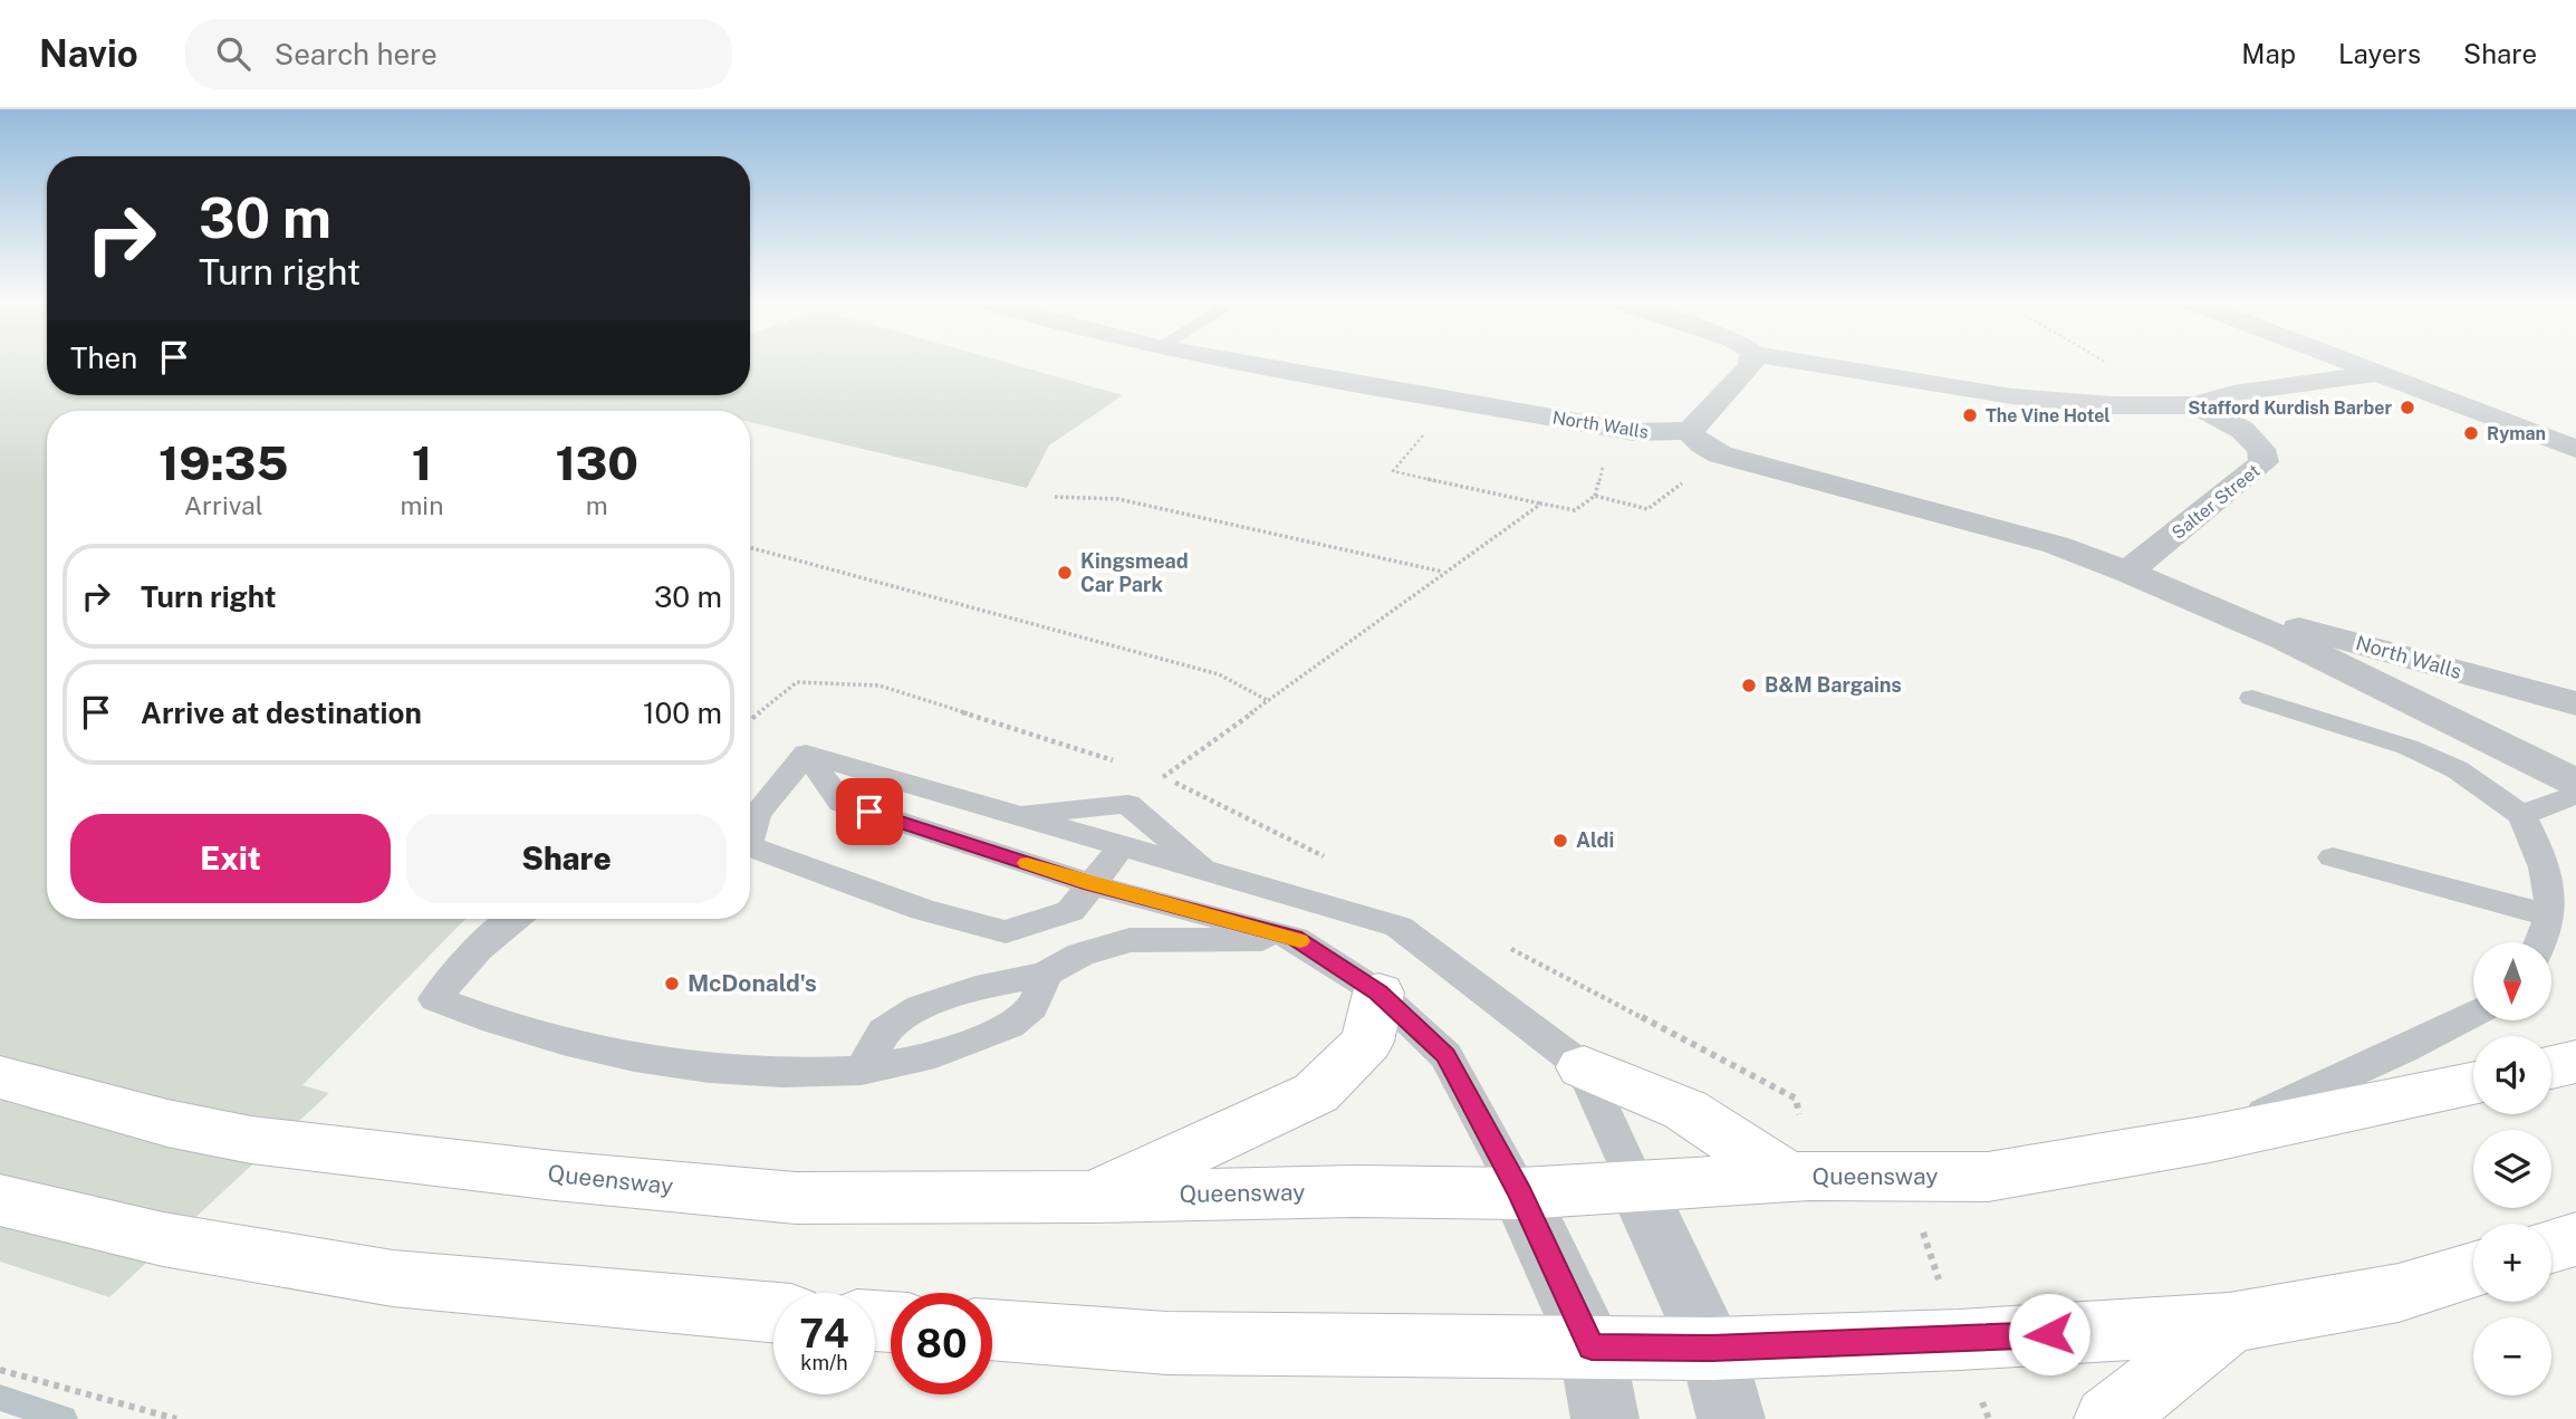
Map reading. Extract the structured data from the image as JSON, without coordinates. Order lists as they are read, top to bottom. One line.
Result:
{"streets":{"highway":["Queensway"],"street":["North Walls","Salter Street"]},"crossings":[["North Walls","Salter Street"]],"places":["Stafford Kurdish Barber","The Vine Hotel","Ryman","Kingsmead Car Park","B&M Bargains","Aldi","McDonald's"],"north":"bottom","page":{"header":"Navio","search":"Search here","nav":["Map","Layers","Share"],"turn":["30 m","Turn right"],"then":"Then","eta":["19:35","Arrival","1","min","130","m"],"list":[{"name":"Turn right","value":"30 m"},{"name":"Arrive at destination","value":"100 m"}],"buttons":["Exit","Share"],"map_buttons":["+","−"],"speed":"74 km/h","limit":"80"}}
